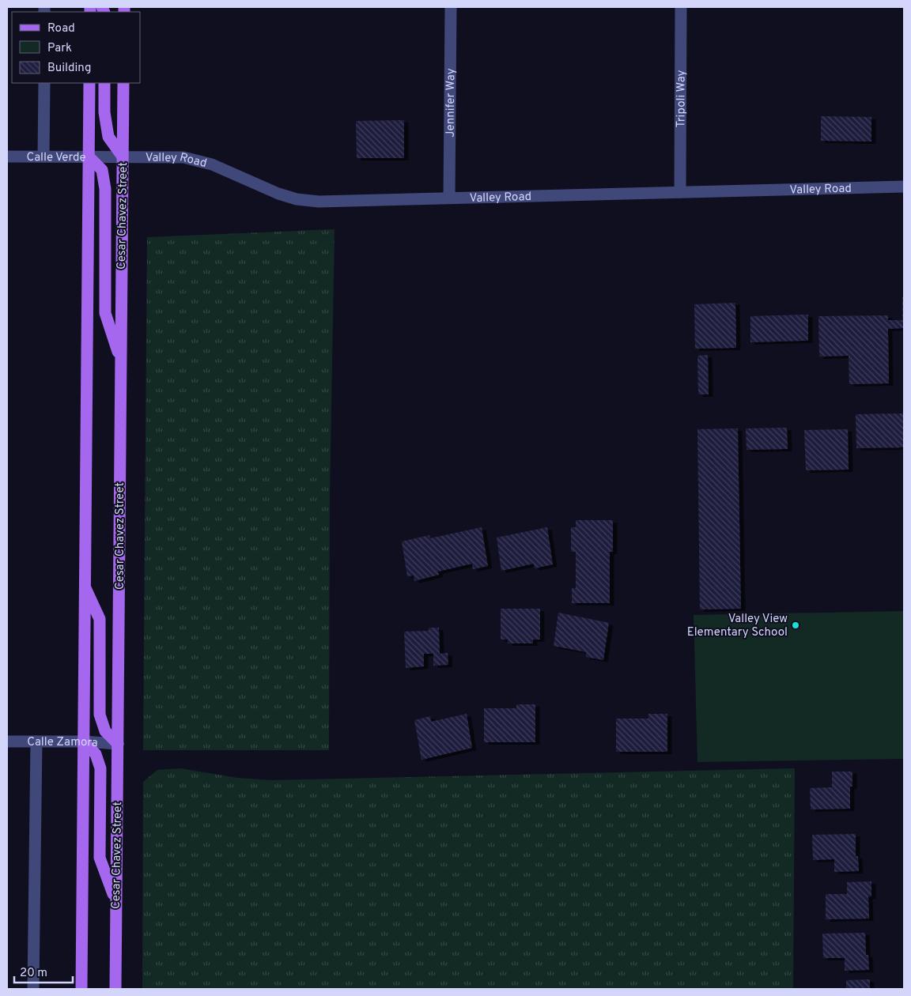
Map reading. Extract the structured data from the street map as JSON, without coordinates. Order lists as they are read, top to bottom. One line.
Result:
{"streets":{"main road":["Cesar Chavez Street"],"street":["Tripoli Way","Jennifer Way","Calle Verde","Valley Road","Calle Zamora"]},"crossings":[["Tripoli Way","Valley Road"],["Jennifer Way","Valley Road"],["Calle Verde","Valley Road"],["Valley Road","Cesar Chavez Street"],["Cesar Chavez Street","Calle Zamora"]],"places":["Valley View Elementary School"],"legend":["Road","Park","Building"],"scale_bar":"20 m"}
